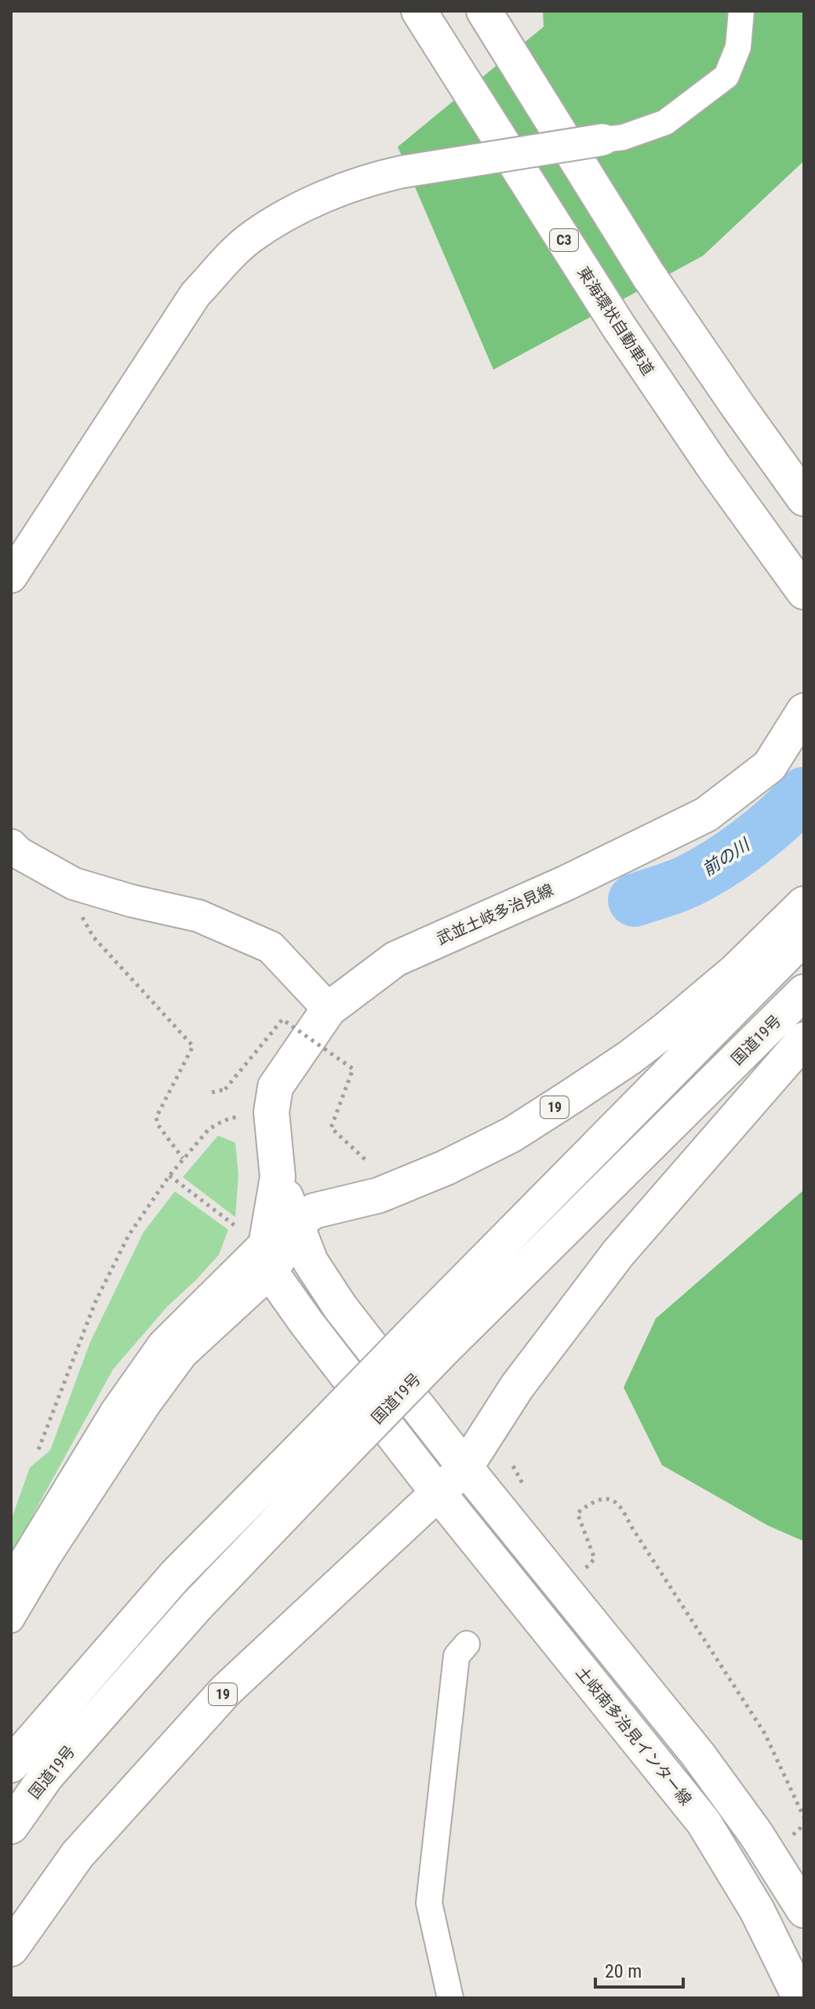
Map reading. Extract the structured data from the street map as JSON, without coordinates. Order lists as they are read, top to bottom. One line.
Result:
{"streets":{"main road":["C3","東海環状自動車道","武並土岐多治見線","国道19号","19","土岐南多治見インター線"]},"crossings":[["武並土岐多治見線","19"],["19","土岐南多治見インター線"]],"water":["前の川"],"scale_bar":"20 m"}
